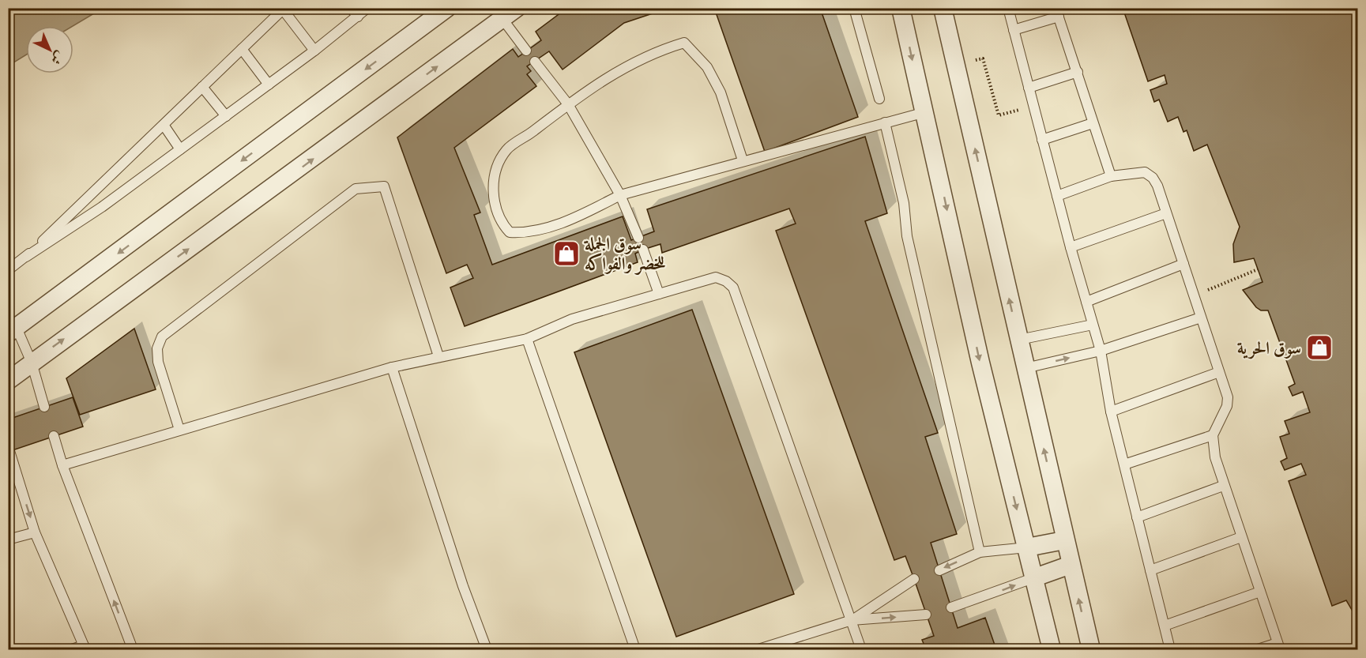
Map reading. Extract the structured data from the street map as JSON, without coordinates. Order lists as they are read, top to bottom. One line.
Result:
{"places":{"shop":["سوق الجملة للخضر والفواكه","سوق الحرية"]},"north":"bottom right"}
